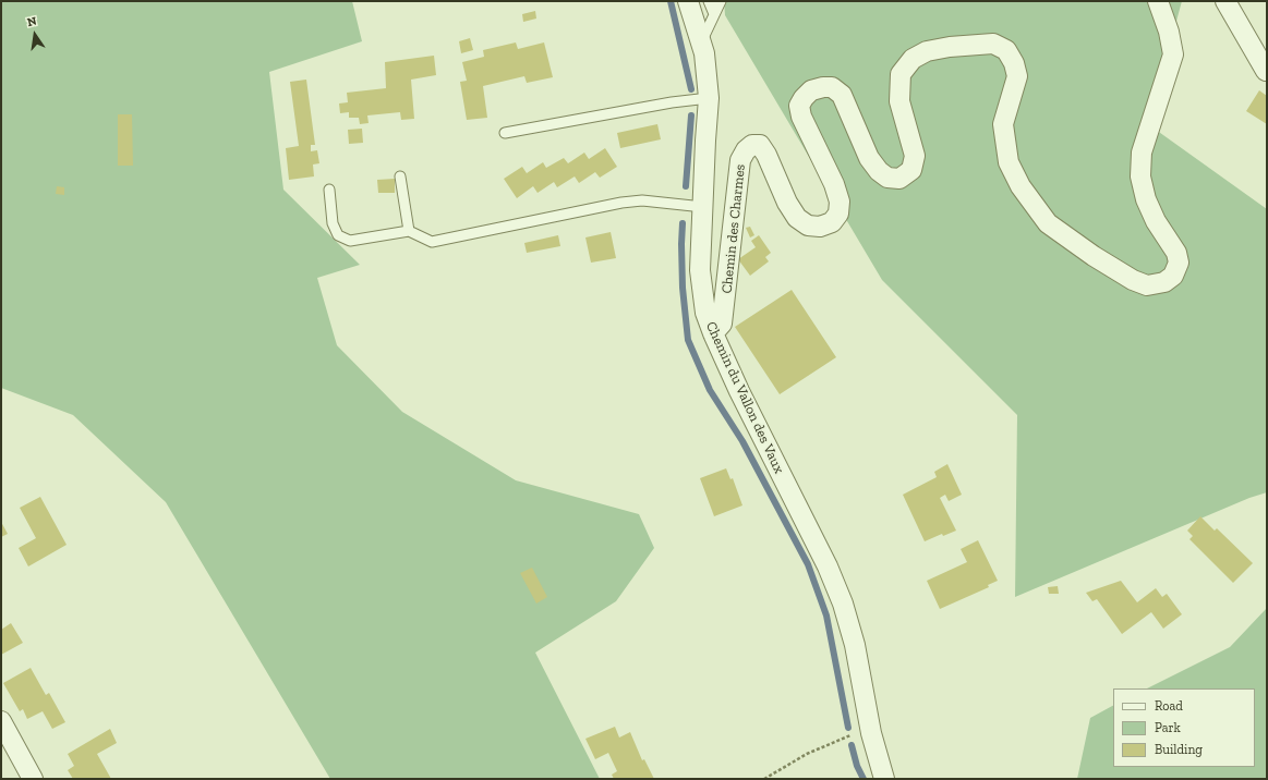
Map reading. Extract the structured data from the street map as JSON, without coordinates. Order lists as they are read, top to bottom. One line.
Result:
{"streets":{"street":["Chemin des Charmes","Chemin du Vallon des Vaux"]},"crossings":[["Chemin des Charmes","Chemin du Vallon des Vaux"]],"legend":["Road","Park","Building"],"north":"top"}
